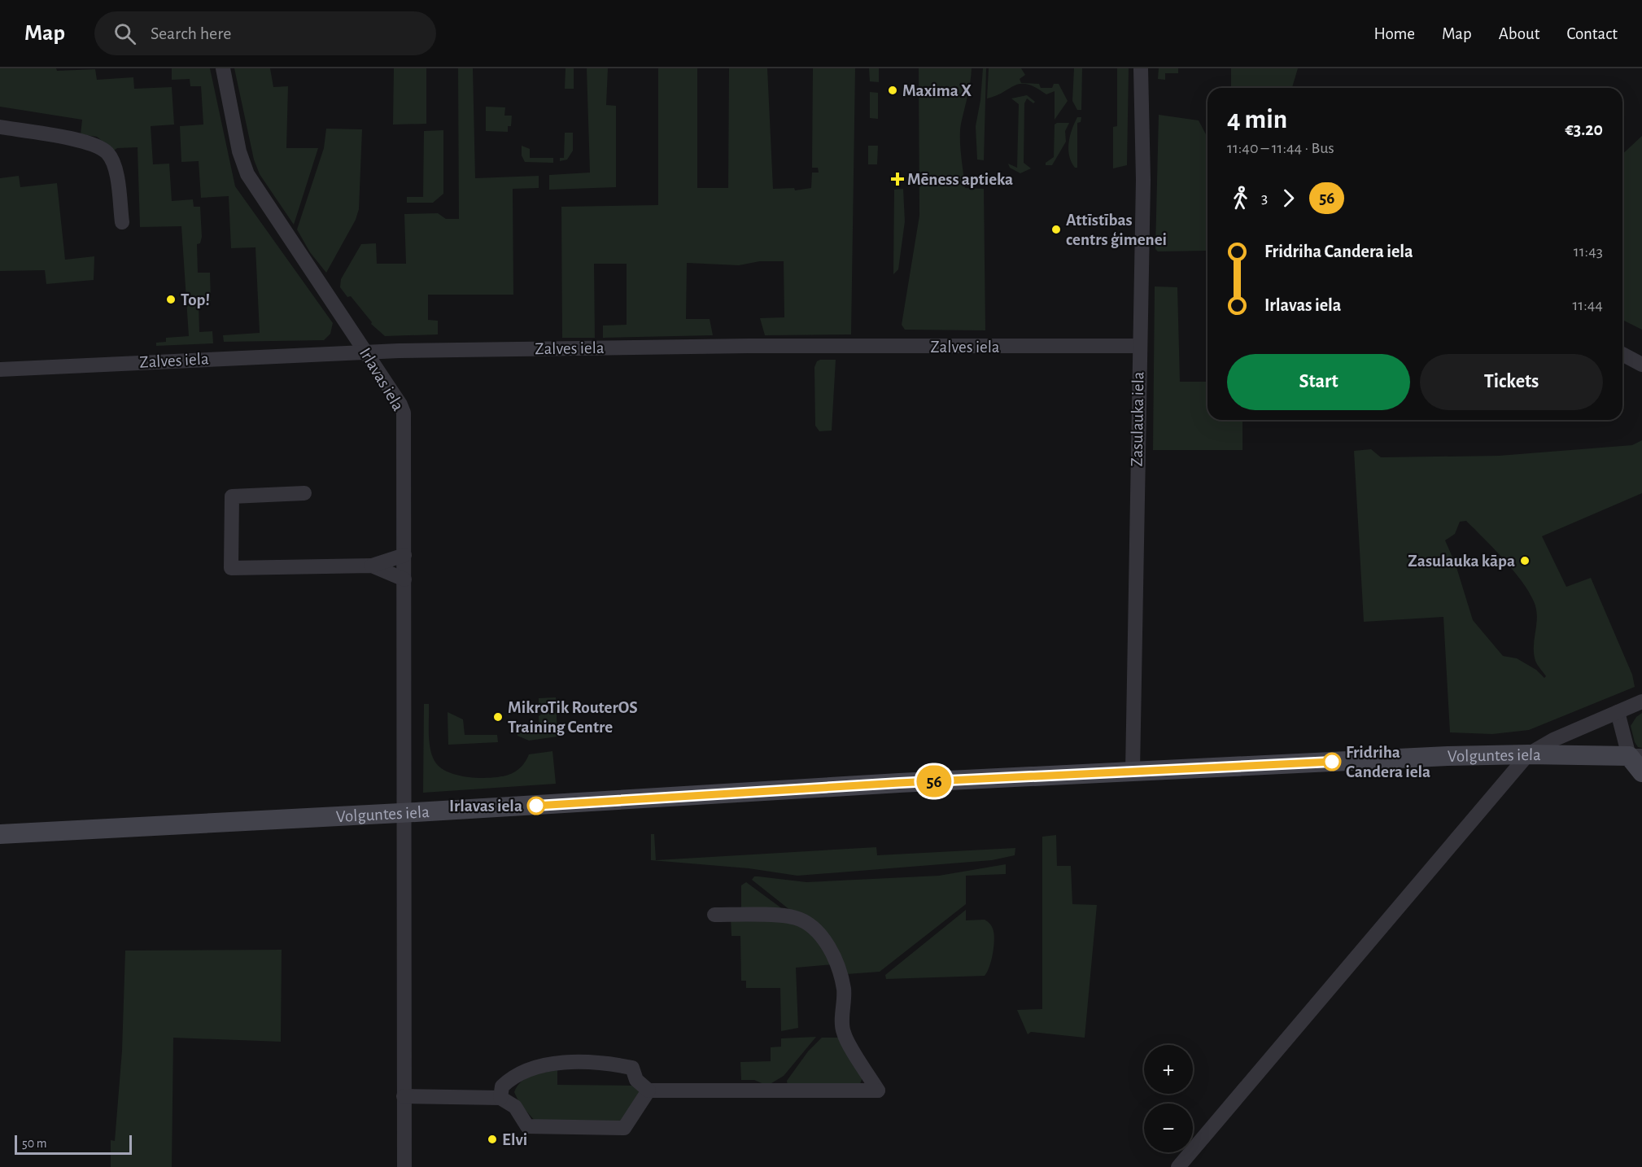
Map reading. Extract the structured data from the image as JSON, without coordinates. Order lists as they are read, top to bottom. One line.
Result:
{"streets":{"street":["Zalves iela","Irlavas iela","Zasulauka iela","Volguntes iela"]},"crossings":[["Zalves iela","Irlavas iela"],["Zalves iela","Zasulauka iela"],["Irlavas iela","Volguntes iela"],["Zasulauka iela","Volguntes iela"]],"places":{"other":["Maxima X","Attīstības centrs ģimenei","Top!","Zasulauka kāpa","MikroTik RouterOS Training Centre","Fridriha Candera iela","Irlavas iela","Elvi"],"health":["Mēness aptieka"]},"lines":["bus line 56"],"scale_bar":"50 m","page":{"header":"Map","search":"Search here","nav":["Home","Map","About","Contact"],"on_map":"56","heading":["4 min","11:40 – 11:44 · Bus","€3.20"],"legs":["3","56"],"list":[{"name":"Fridriha Candera iela","value":"11:43"},{"name":"Irlavas iela","value":"11:44"}],"buttons":["Start","Tickets"],"map_buttons":["+","−"],"scale":"50 m"}}
